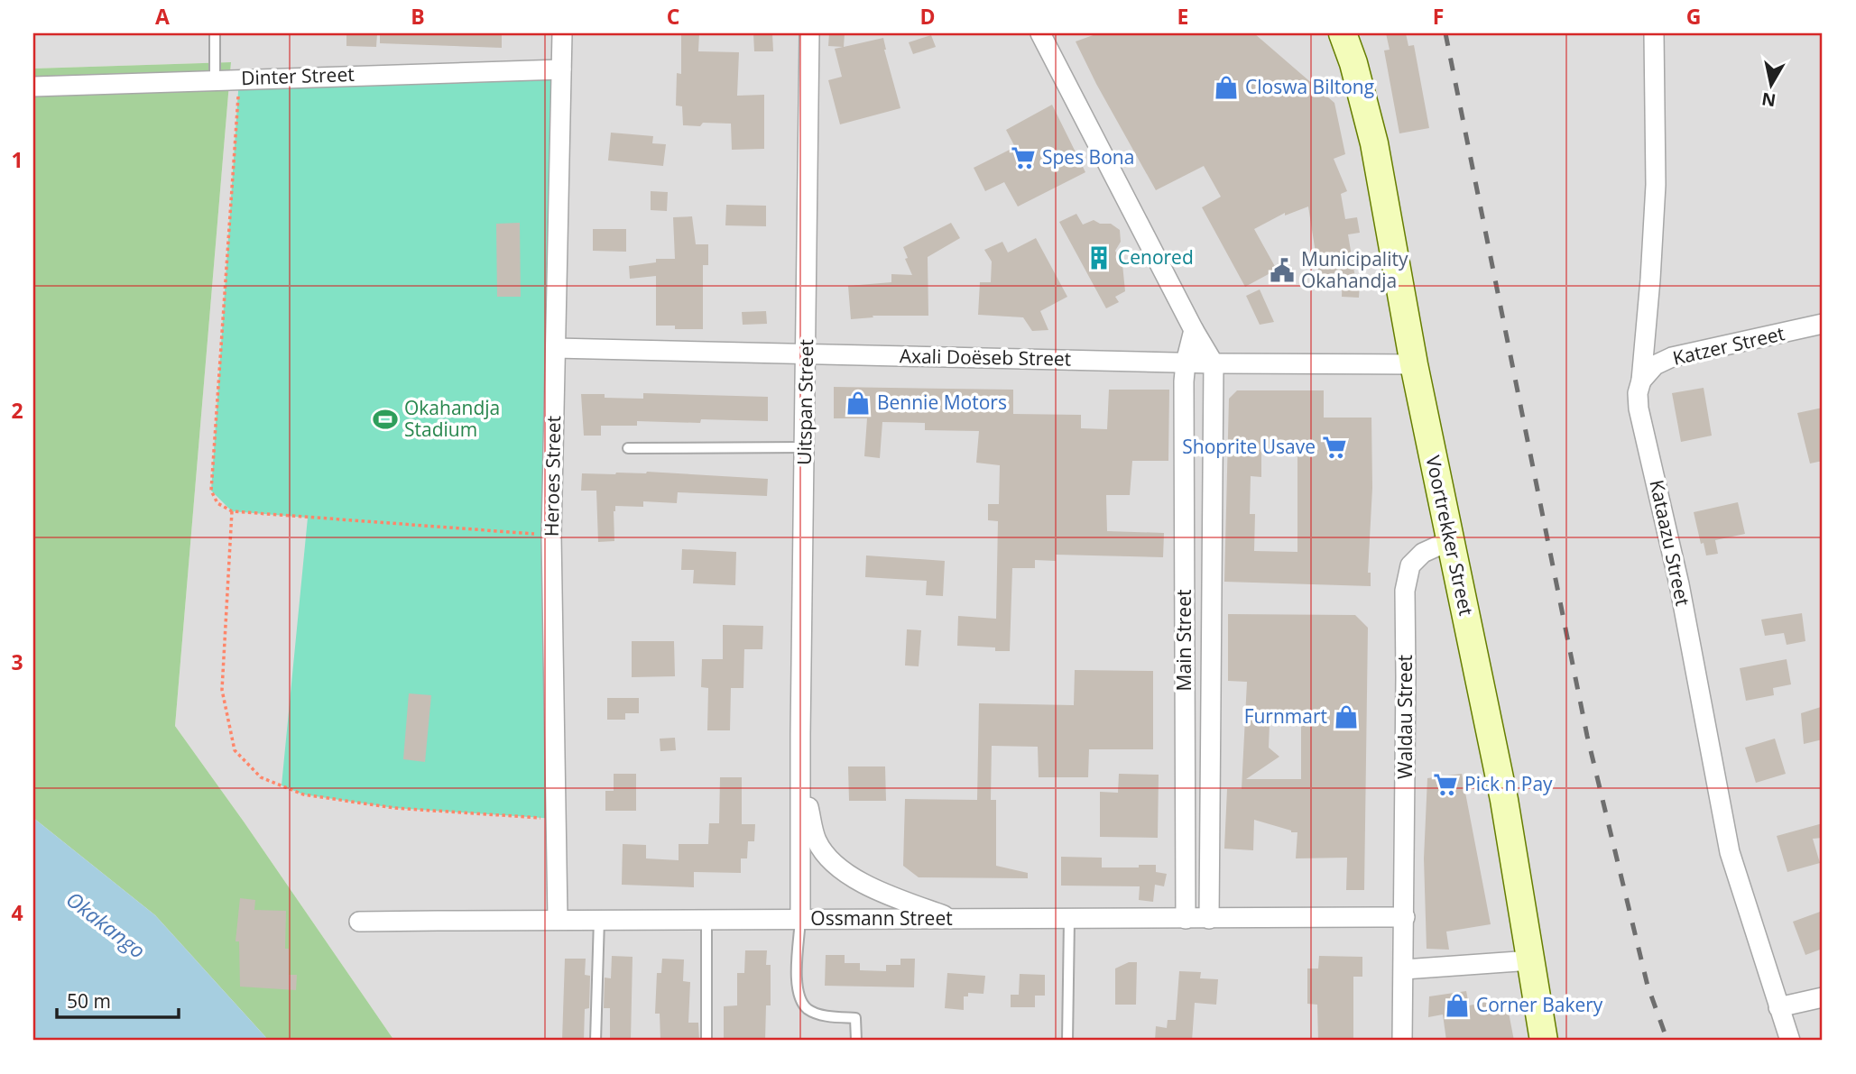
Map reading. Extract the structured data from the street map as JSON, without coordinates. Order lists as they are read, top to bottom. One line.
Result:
{"streets":{"main road":["Voortrekker Street"],"street":["Dinter Street","Katzer Street","Axali Doëseb Street","Uitspan Street","Heroes Street","Kataazu Street","Main Street","Waldau Street","Ossmann Street"]},"crossings":[["Dinter Street","Heroes Street"],["Katzer Street","Kataazu Street"],["Axali Doëseb Street","Uitspan Street"],["Axali Doëseb Street","Heroes Street"],["Axali Doëseb Street","Voortrekker Street"],["Axali Doëseb Street","Main Street"],["Uitspan Street","Ossmann Street"],["Heroes Street","Ossmann Street"],["Voortrekker Street","Waldau Street"],["Main Street","Ossmann Street"],["Waldau Street","Ossmann Street"]],"water":["Okakango"],"places":{"shop":["Closwa Biltong","Bennie Motors","Furnmart","Corner Bakery"],"supermarket":["Spes Bona","Shoprite Usave","Pick n Pay"],"building":["Cenored"],"public building":["Municipality Okahandja"],"sports":["Okahandja Stadium"]},"scale_bar":"50 m","north":"bottom","grid":{"columns":["A","B","C","D","E","F","G"],"rows":["1","2","3","4"]}}
